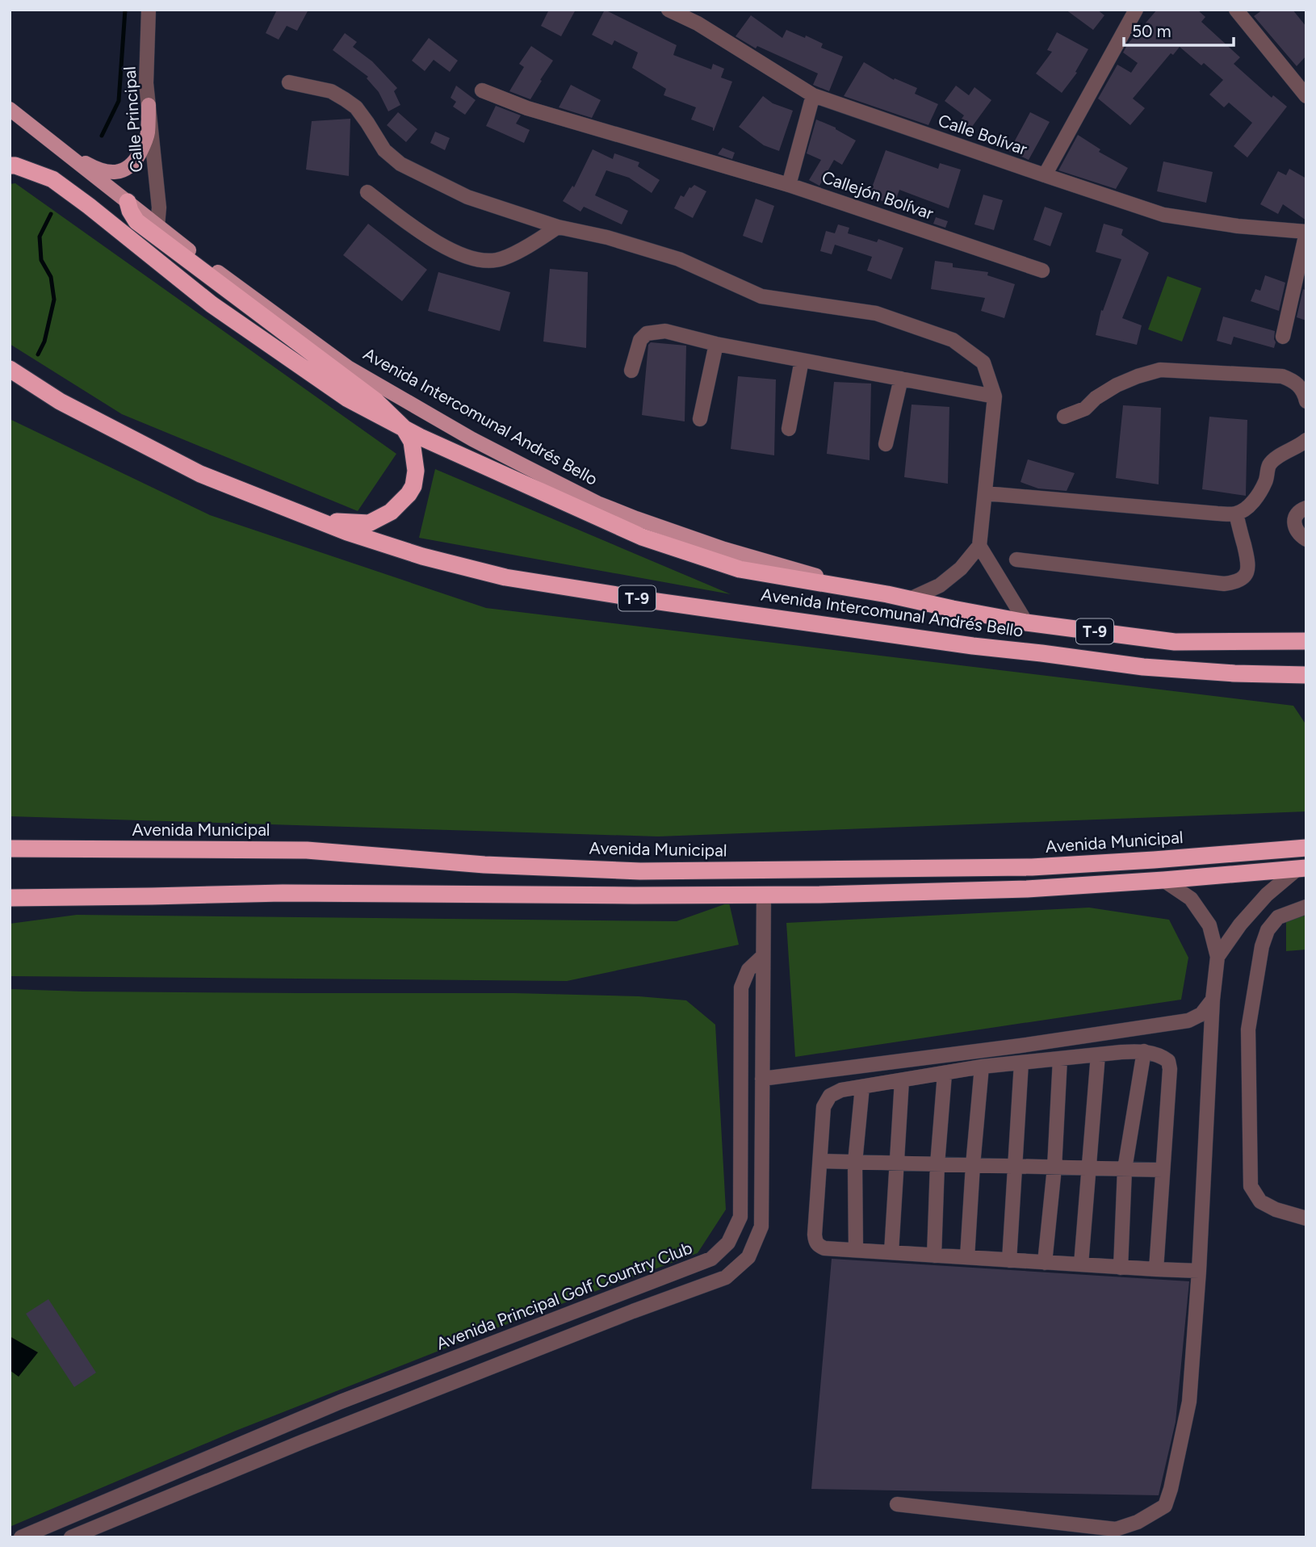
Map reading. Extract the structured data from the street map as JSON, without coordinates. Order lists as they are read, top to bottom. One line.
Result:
{"streets":{"highway":["Avenida Intercomunal Andrés Bello","T-9","Avenida Municipal"],"street":["Calle Principal","Calle Bolívar","Callejón Bolívar","Avenida Principal Golf Country Club"]},"crossings":[["Calle Principal","Avenida Intercomunal Andrés Bello"]],"scale_bar":"50 m"}
